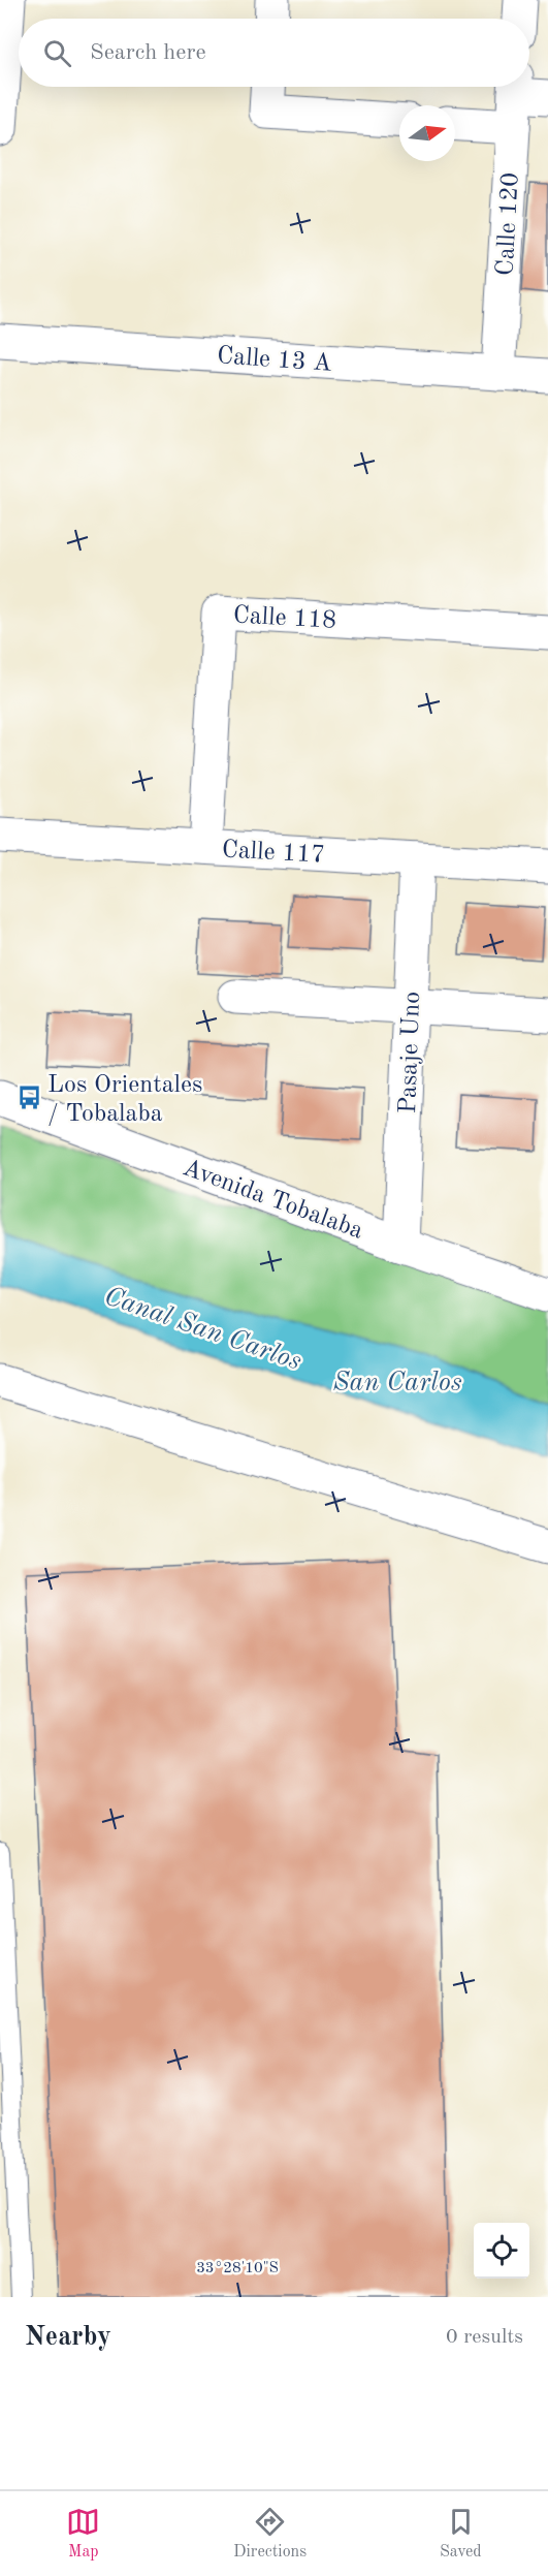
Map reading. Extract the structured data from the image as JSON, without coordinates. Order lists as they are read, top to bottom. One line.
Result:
{"streets":{"street":["Calle 120","Calle 13 A","Calle 118","Calle 117","Pasaje Uno","Avenida Tobalaba"]},"crossings":[["Calle 120","Calle 13 A"],["Calle 118","Calle 117"],["Calle 117","Pasaje Uno"],["Pasaje Uno","Avenida Tobalaba"]],"water":["Canal San Carlos","San Carlos"],"places":{"bus stop":["Los Orientales / Tobalaba"]},"north":"right","page":{"search":"Search here","heading":["Nearby","0 results"],"nav":["Map","Directions","Saved"]},"coordinates":["33°28'10\"S"]}
